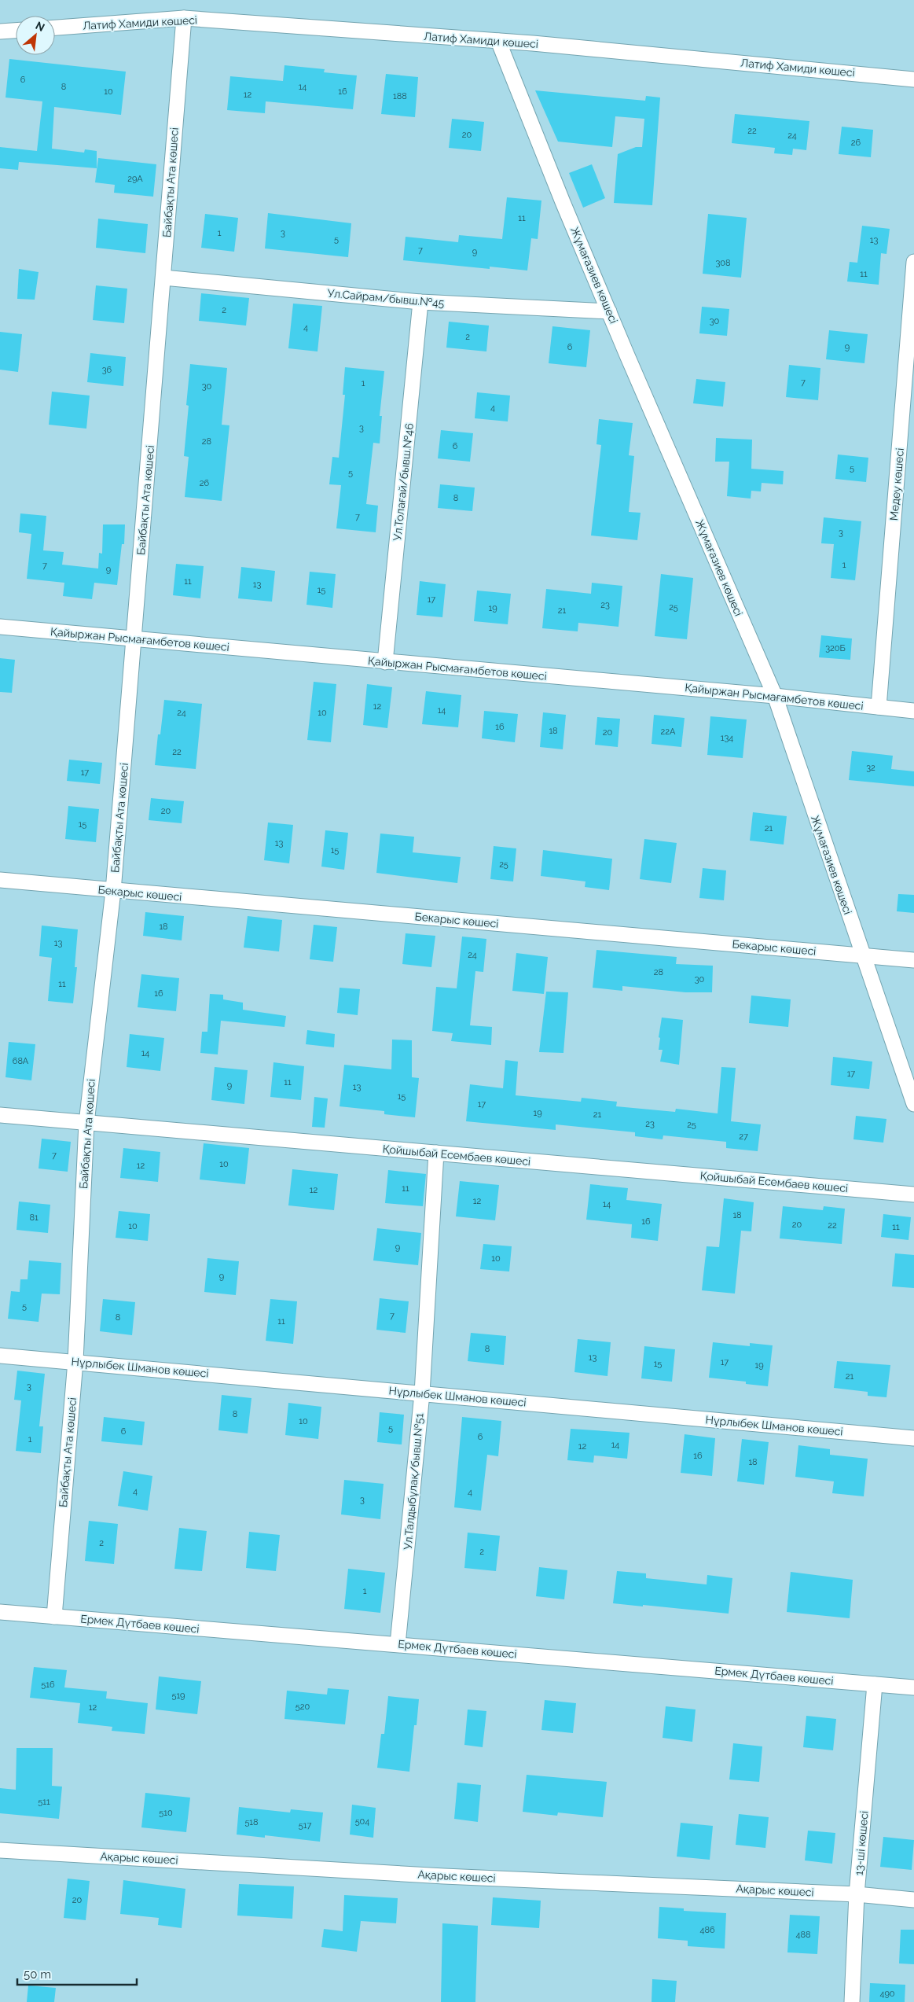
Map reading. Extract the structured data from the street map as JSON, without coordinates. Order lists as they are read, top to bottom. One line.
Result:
{"streets":{"street":["Латиф Хамиди көшесі","Байбақты Ата көшесі","Жұмағазиев көшесі","Ул.Сайрам/бывш.№45","Ул.Толағай/бывш.№46","Медеу көшесі","Қайыржан Рысмағамбетов көшесі","Бекарыс көшесі","Қойшыбай Есембаев көшесі","Нұрлыбек Шманов көшесі","Ул.Талдыбұлақ/бывш.№51","Ермек Дүтбаев көшесi","13-ші көшесi","Ақарыс көшесi"]},"crossings":[["Латиф Хамиди көшесі","Байбақты Ата көшесі"],["Латиф Хамиди көшесі","Жұмағазиев көшесі"],["Байбақты Ата көшесі","Ул.Сайрам/бывш.№45"],["Байбақты Ата көшесі","Қайыржан Рысмағамбетов көшесі"],["Байбақты Ата көшесі","Бекарыс көшесі"],["Байбақты Ата көшесі","Қойшыбай Есембаев көшесі"],["Байбақты Ата көшесі","Нұрлыбек Шманов көшесі"],["Байбақты Ата көшесі","Ермек Дүтбаев көшесi"],["Жұмағазиев көшесі","Ул.Сайрам/бывш.№45"],["Жұмағазиев көшесі","Қайыржан Рысмағамбетов көшесі"],["Жұмағазиев көшесі","Бекарыс көшесі"],["Ул.Сайрам/бывш.№45","Ул.Толағай/бывш.№46"],["Ул.Толағай/бывш.№46","Қайыржан Рысмағамбетов көшесі"],["Медеу көшесі","Қайыржан Рысмағамбетов көшесі"],["Қойшыбай Есембаев көшесі","Ул.Талдыбұлақ/бывш.№51"],["Нұрлыбек Шманов көшесі","Ул.Талдыбұлақ/бывш.№51"],["Ул.Талдыбұлақ/бывш.№51","Ермек Дүтбаев көшесi"],["Ермек Дүтбаев көшесi","13-ші көшесi"],["13-ші көшесi","Ақарыс көшесi"]],"house_numbers":["6","8","14","10","16","12","188","22","20","24","26","29А","11","1","3","5","13","7","9","308","11","2","30","4","2","6","9","36","7","1","30","4","3","28","6","5","5","26","8","7","3","1","7","9","11","13","15","17","23","25","19","21","320Б","12","14","24","10","16","18","22А","20","134","22","32","17","20","15","21","13","15","25","18","13","24","28","30","11","16","14","68А","17","11","9","13","15","17","19","21","23","25","27","7","10","12","11","12","12","14","18","81","16","20","22","10","11","9","10","9","5","7","8","11","8","13","17","15","19","21","3","8","10","5","6","6","1","14","12","16","18","4","4","3","2","2","1","516","519","520","12","511","510","504","518","517","20","486","488","490"],"scale_bar":"50 m","north":"top right"}
